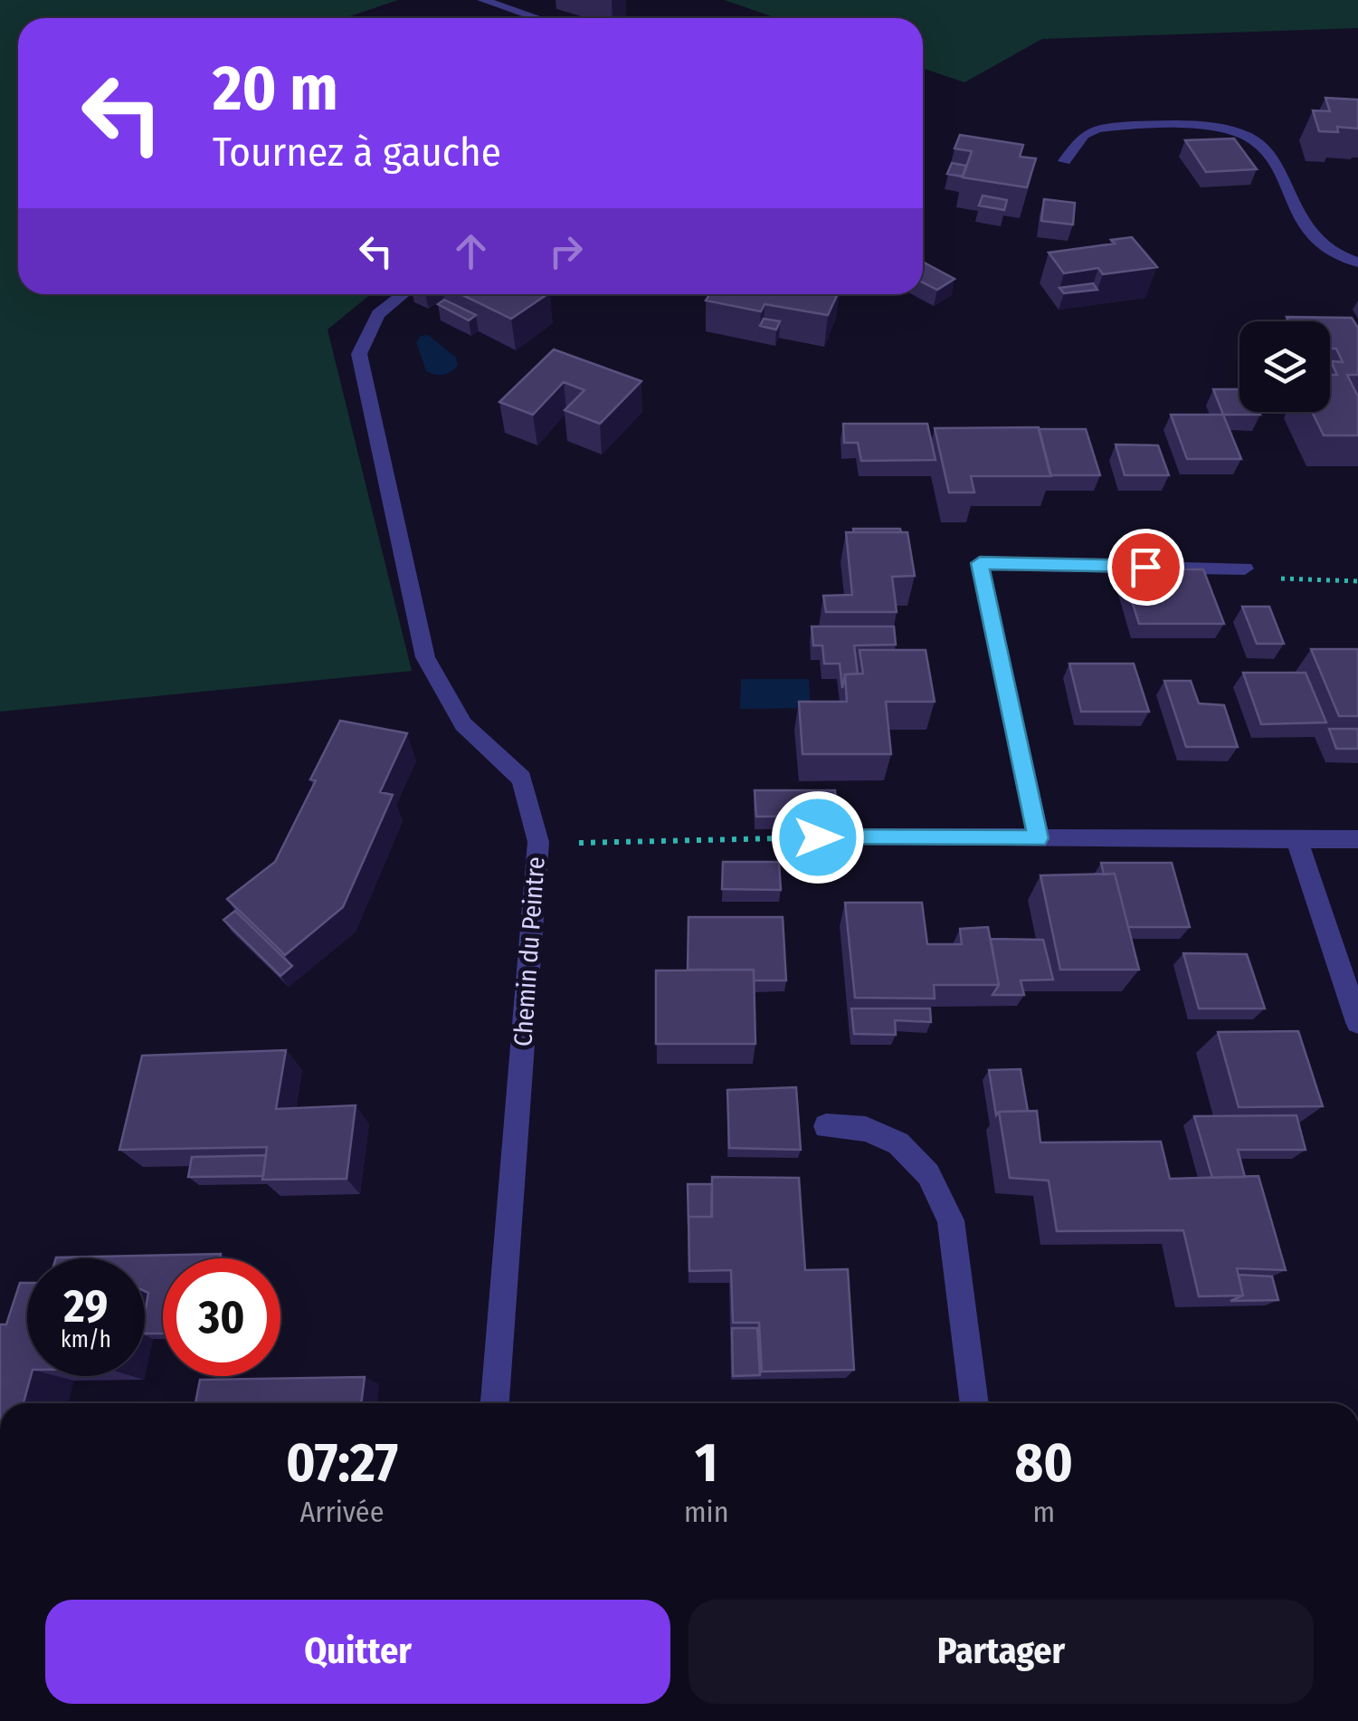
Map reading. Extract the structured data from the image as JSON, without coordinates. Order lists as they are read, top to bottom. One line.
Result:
{"streets":{"street":["Chemin du Peintre"]},"page":{"turn":["20 m","Tournez à gauche"],"speed":"29 km/h","limit":"30","eta":["07:27","Arrivée","1","min","80","m"],"buttons":["Quitter","Partager"]}}
